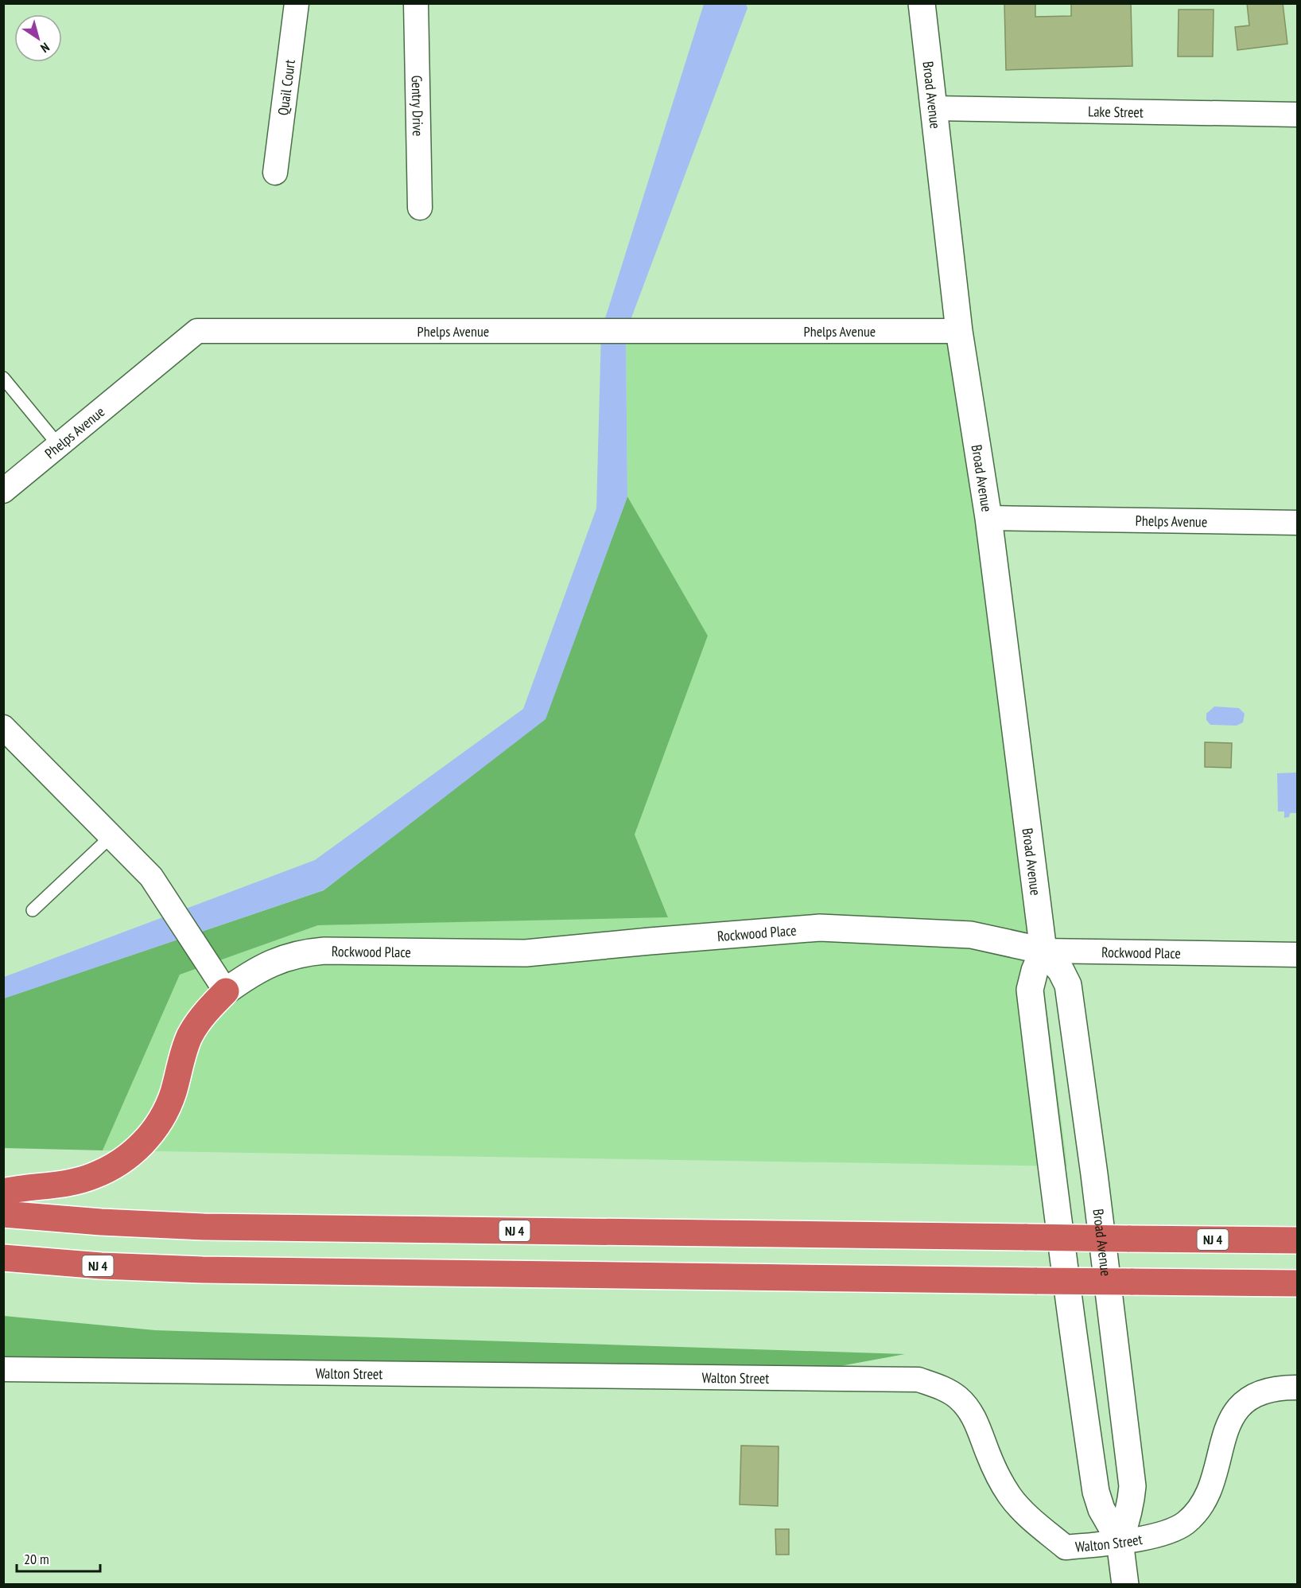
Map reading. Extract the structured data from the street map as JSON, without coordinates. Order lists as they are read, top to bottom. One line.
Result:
{"streets":{"highway":["NJ 4"],"street":["Quail Court","Broad Avenue","Gentry Drive","Lake Street","Phelps Avenue","Rockwood Place","Walton Street"]},"crossings":[["Broad Avenue","Lake Street"],["Broad Avenue","Phelps Avenue"],["Broad Avenue","Rockwood Place"],["Broad Avenue","Walton Street"]],"scale_bar":"20 m","north":"bottom right"}
